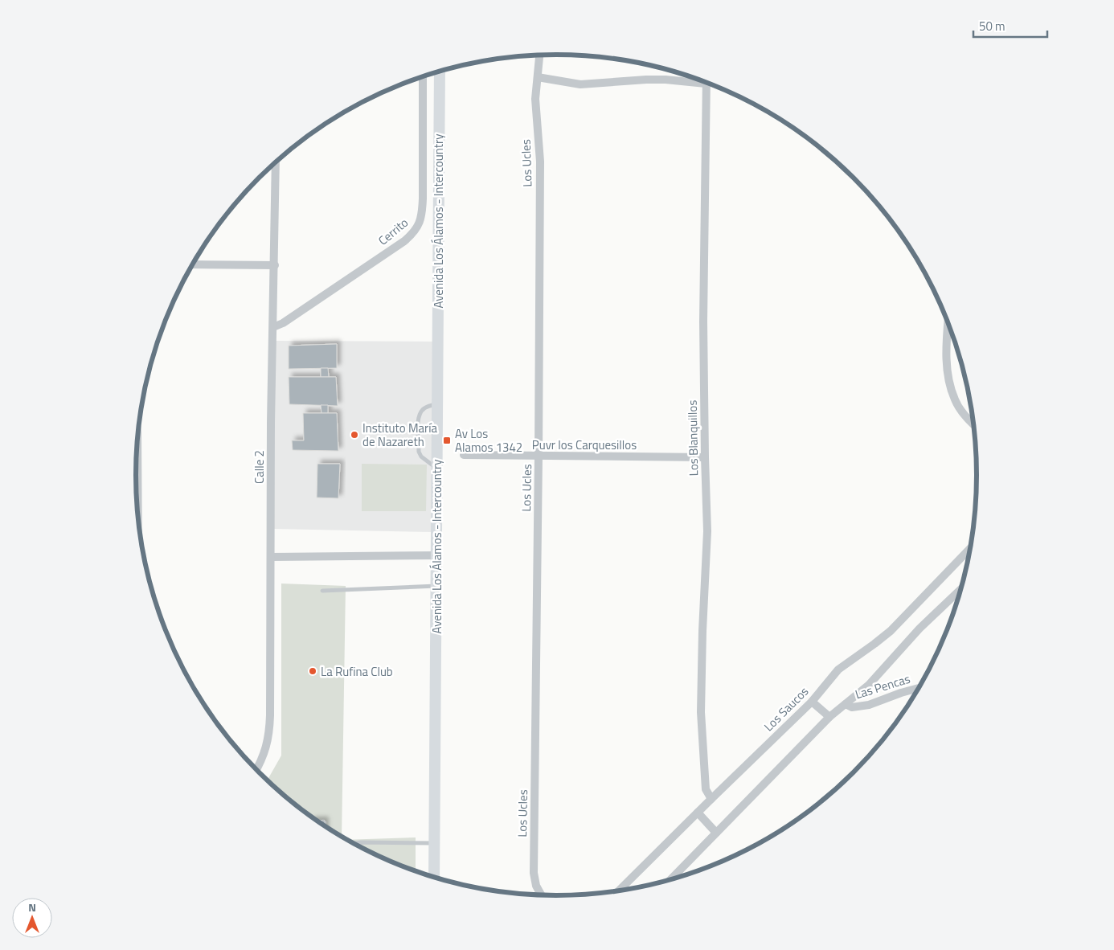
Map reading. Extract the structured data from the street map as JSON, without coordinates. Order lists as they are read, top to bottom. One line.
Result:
{"streets":{"main road":["Avenida Los Álamos - Intercountry"],"street":["Los Ucles","Cerrito","Los Blanquillos","Puvr los Carquesillos","Calle 2","Las Pencas","Los Saucos"]},"crossings":[["Los Ucles","Puvr los Carquesillos"],["Cerrito","Calle 2"],["Los Blanquillos","Puvr los Carquesillos"],["Los Blanquillos","Los Saucos"]],"places":{"other":["Instituto María de Nazareth","La Rufina Club"],"transit":["Av Los Alamos 1342"]},"scale_bar":"50 m","north":"top"}
